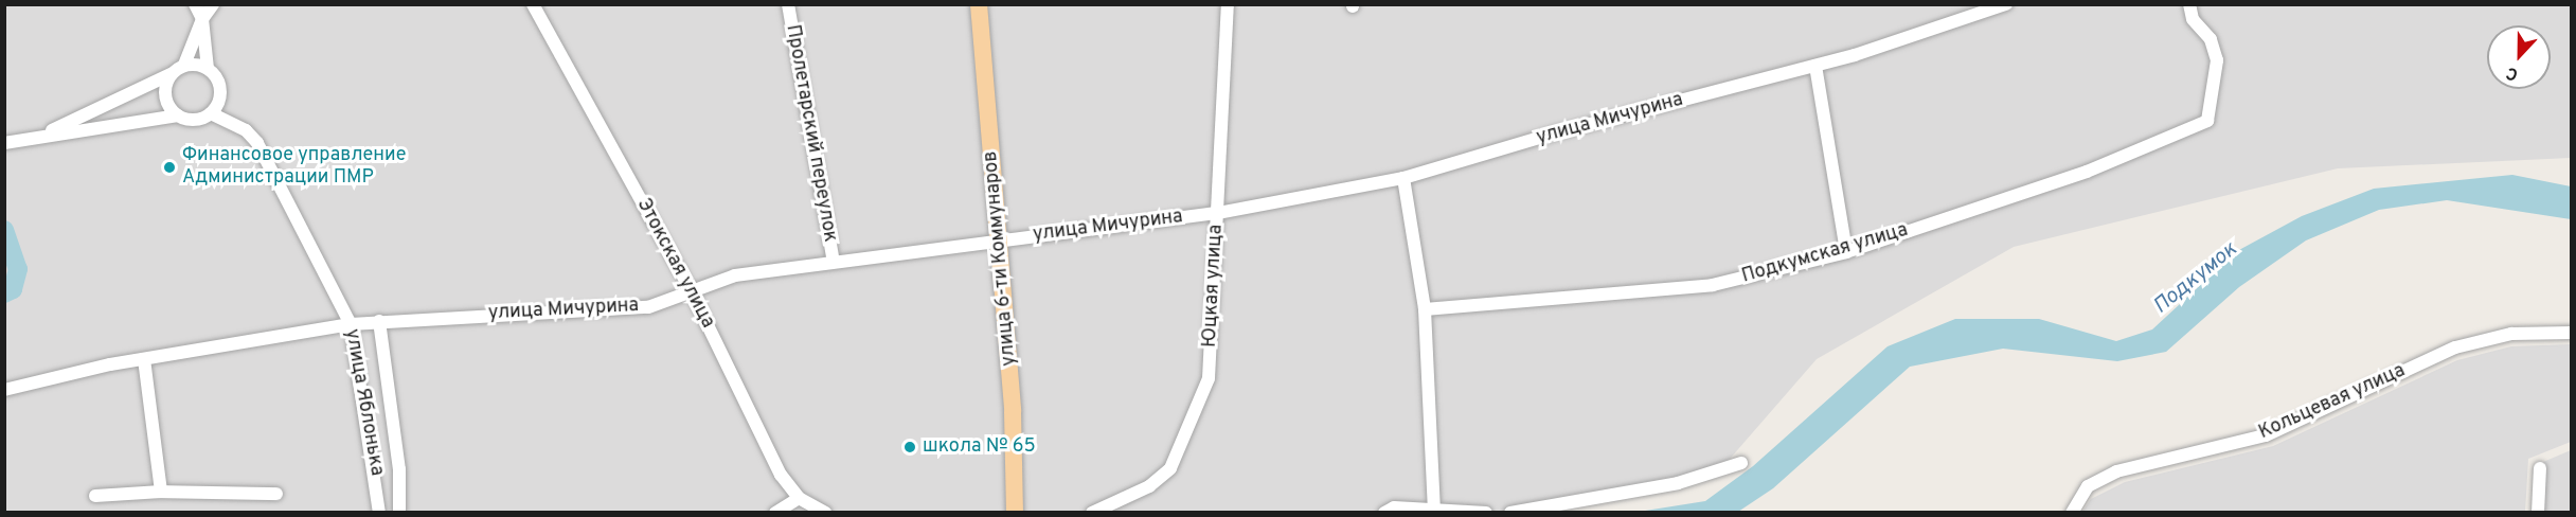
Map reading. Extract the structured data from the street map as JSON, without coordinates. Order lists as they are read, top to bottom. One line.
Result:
{"streets":{"main road":["улица 6-ти Коммунаров"],"street":["улица Мичурина","Пролетарский переулок","Подкумская улица","Этокская улица","Юцкая улица","улица Яблонька","Кольцевая улица"]},"crossings":[["улица Мичурина","Пролетарский переулок"],["улица Мичурина","улица 6-ти Коммунаров"],["улица Мичурина","Этокская улица"],["улица Мичурина","Юцкая улица"],["улица Мичурина","улица Яблонька"]],"water":["Подкумок"],"places":["Финансовое управление Администрации ПМР","школа № 65"],"north":"bottom"}
